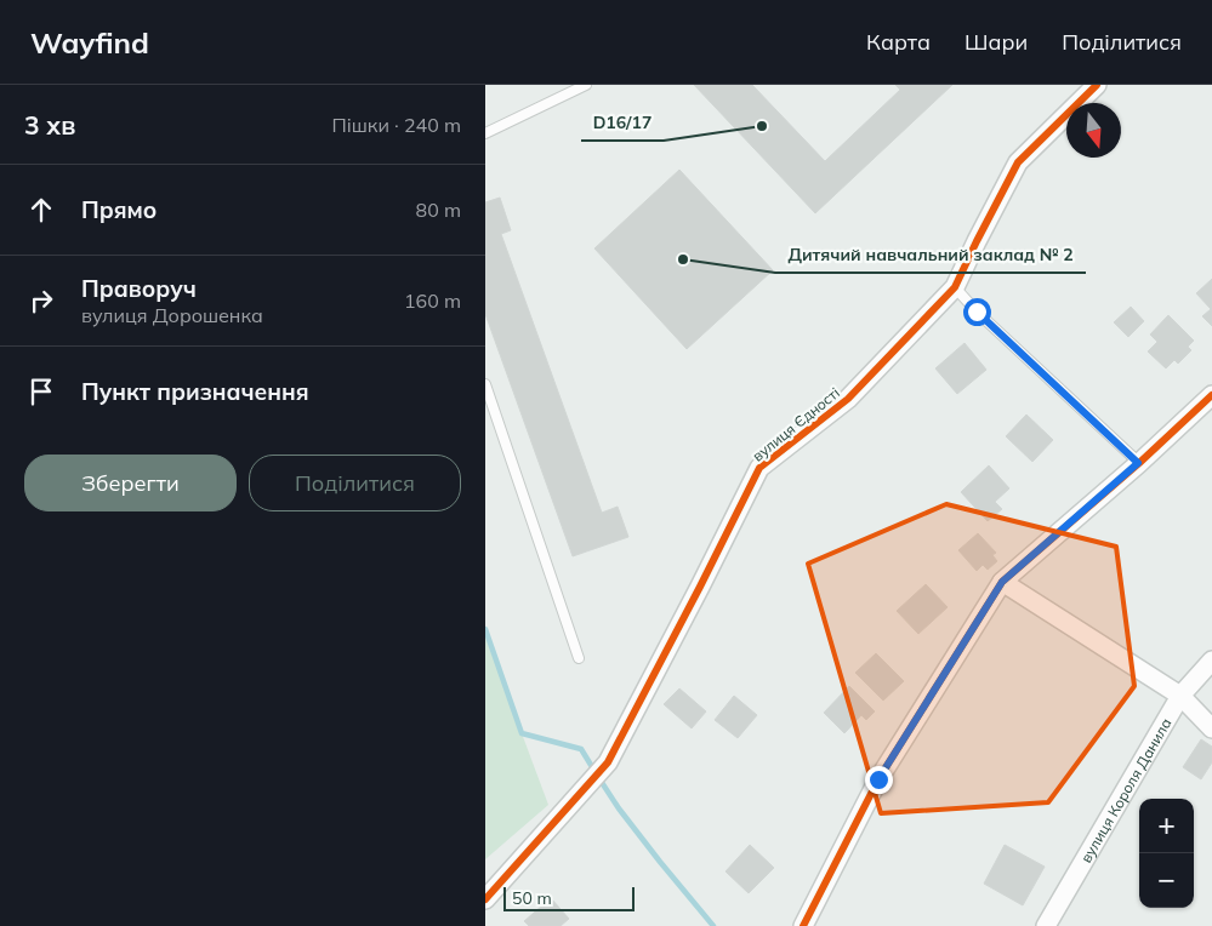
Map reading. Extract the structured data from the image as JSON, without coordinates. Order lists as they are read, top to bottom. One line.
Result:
{"streets":{"street":["вулиця Єдності","вулиця Короля Данила"]},"places":["D16/17","Дитячий навчальний заклад № 2"],"scale_bar":"50 m","north":"bottom","page":{"header":"Wayfind","nav":["Карта","Шари","Поділитися"],"heading":["3 хв","Пішки · 240 m"],"list":[["Прямо","80 m"],["Праворуч","вулиця Дорошенка","160 m"],"Пункт призначення"],"buttons":["Зберегти","Поділитися"],"map_buttons":["+","−"],"scale":"50 m"}}
